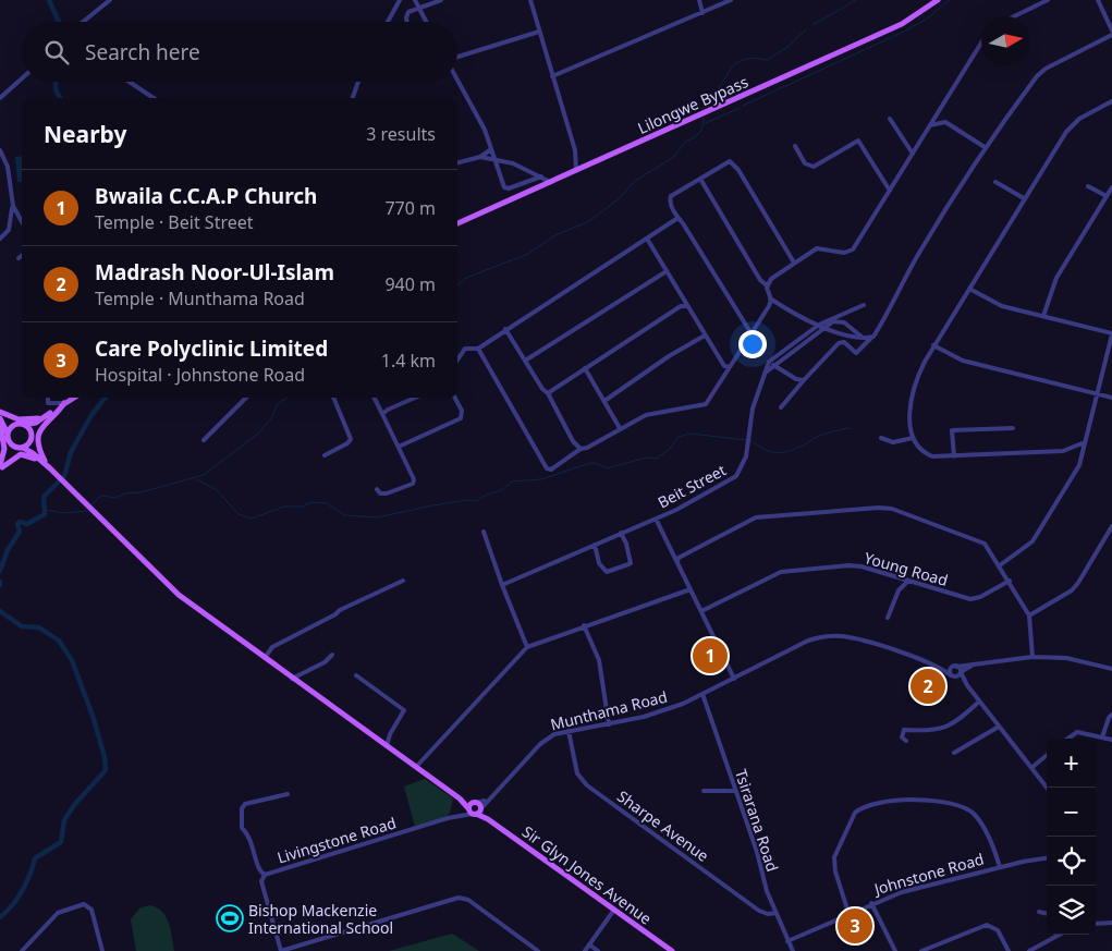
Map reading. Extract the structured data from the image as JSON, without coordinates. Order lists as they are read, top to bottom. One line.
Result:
{"streets":{"main road":["Lilongwe Bypass","Sir Glyn Jones Avenue"],"street":["Beit Street","Young Road","Munthama Road","Tsirarana Road","Sharpe Avenue","Livingstone Road","Johnstone Road"]},"crossings":[["Beit Street","Young Road"],["Beit Street","Munthama Road"],["Munthama Road","Tsirarana Road"],["Munthama Road","Sharpe Avenue"],["Tsirarana Road","Sharpe Avenue"],["Tsirarana Road","Johnstone Road"]],"places":{"sports":["Bishop Mackenzie International School"]},"north":"right","page":{"search":"Search here","heading":["Nearby","3 results"],"list":[{"mark":"1","name":"Bwaila C.C.A.P Church","note":"Temple · Beit Street","value":"770 m"},{"mark":"2","name":"Madrash Noor-Ul-Islam","note":"Temple · Munthama Road","value":"940 m"},{"mark":"3","name":"Care Polyclinic Limited","note":"Hospital · Johnstone Road","value":"1.4 km"}],"pins":["1","2","3"],"map_buttons":["+","−"]}}
